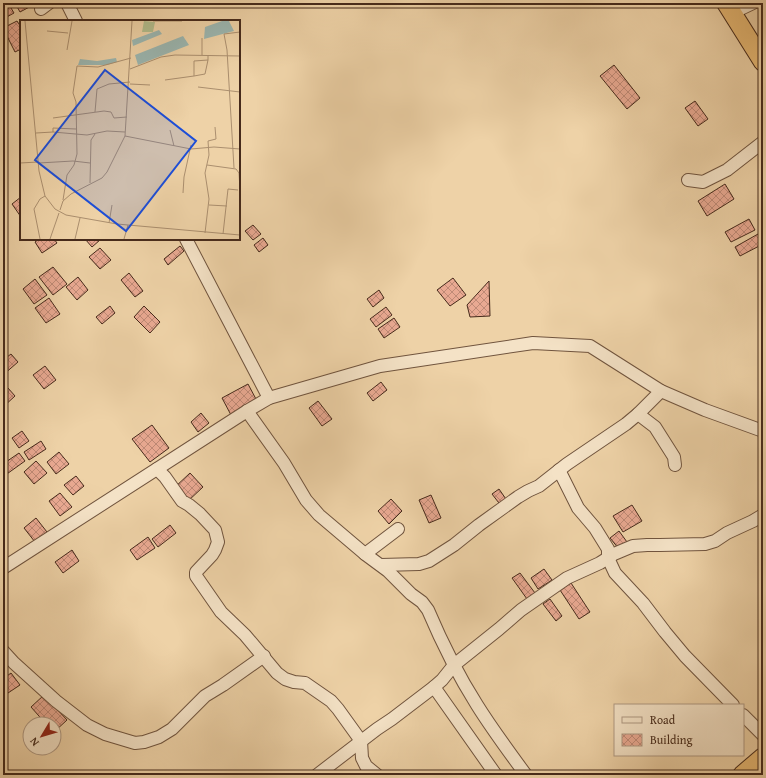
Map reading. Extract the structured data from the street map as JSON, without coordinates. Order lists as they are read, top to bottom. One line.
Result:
{"legend":["Road","Building"],"north":"bottom left"}
